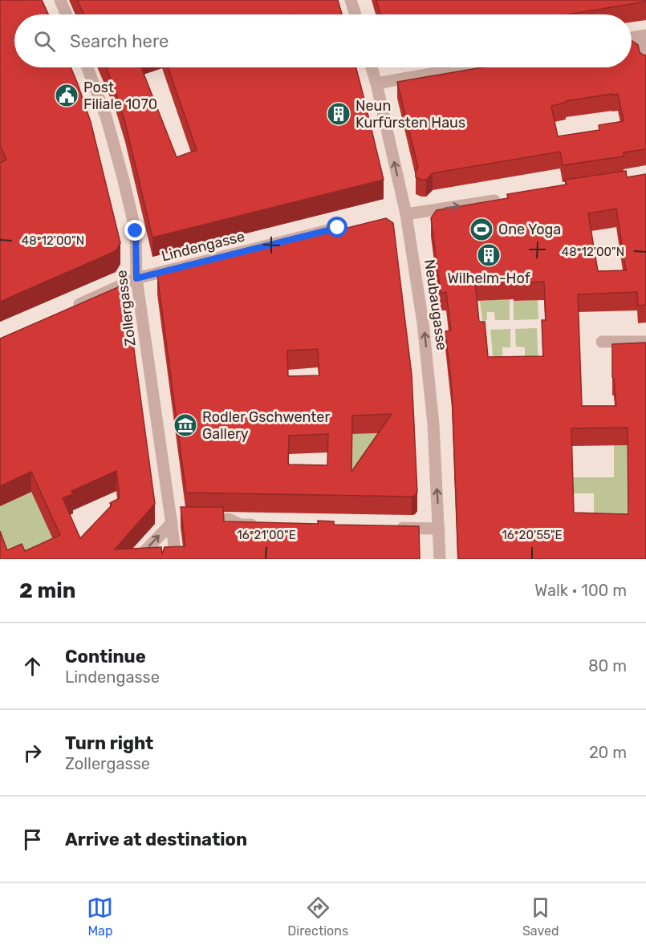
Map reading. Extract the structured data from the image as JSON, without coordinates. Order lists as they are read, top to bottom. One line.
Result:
{"streets":{"street":["Lindengasse","Neubaugasse","Zollergasse"]},"crossings":[["Lindengasse","Zollergasse"]],"one_way":["Neubaugasse"],"places":{"public building":["Post Filiale 1070"],"building":["Neun Kurfürsten Haus","Wilhelm-Hof"],"sports":["One Yoga"],"museum":["Rodler Gschwenter Gallery"]},"page":{"search":"Search here","heading":["2 min","Walk · 100 m"],"list":[["Continue","Lindengasse","80 m"],["Turn right","Zollergasse","20 m"],"Arrive at destination"],"nav":["Map","Directions","Saved"]},"coordinates":["48°12'00\"N","16°21'00\"E","16°20'55\"E"]}
